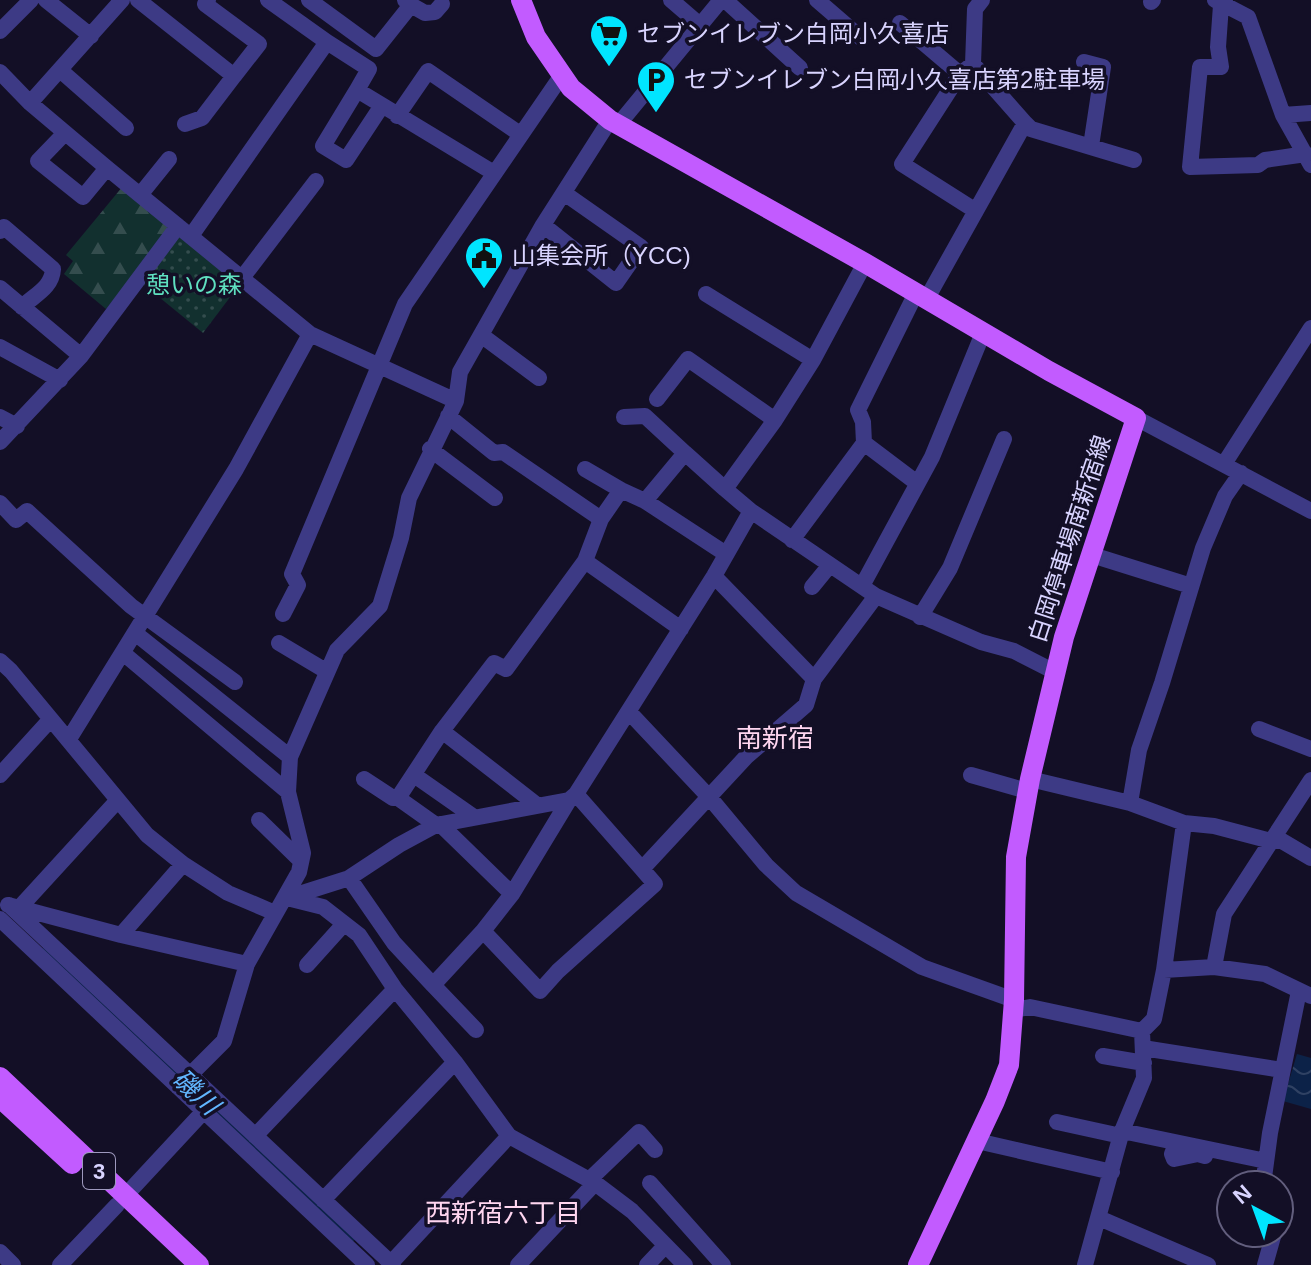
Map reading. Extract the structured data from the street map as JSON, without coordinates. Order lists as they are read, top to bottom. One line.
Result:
{"streets":{"main road":["白岡停車場南新宿線","3"]},"districts":["南新宿","西新宿六丁目"],"water":["磯川"],"parks":["憩いの森"],"places":{"supermarket":["セブンイレブン白岡小久喜店"],"parking":["セブンイレブン白岡小久喜店第2駐車場"],"public building":["山集会所（YCC)"]},"north":"top left"}
